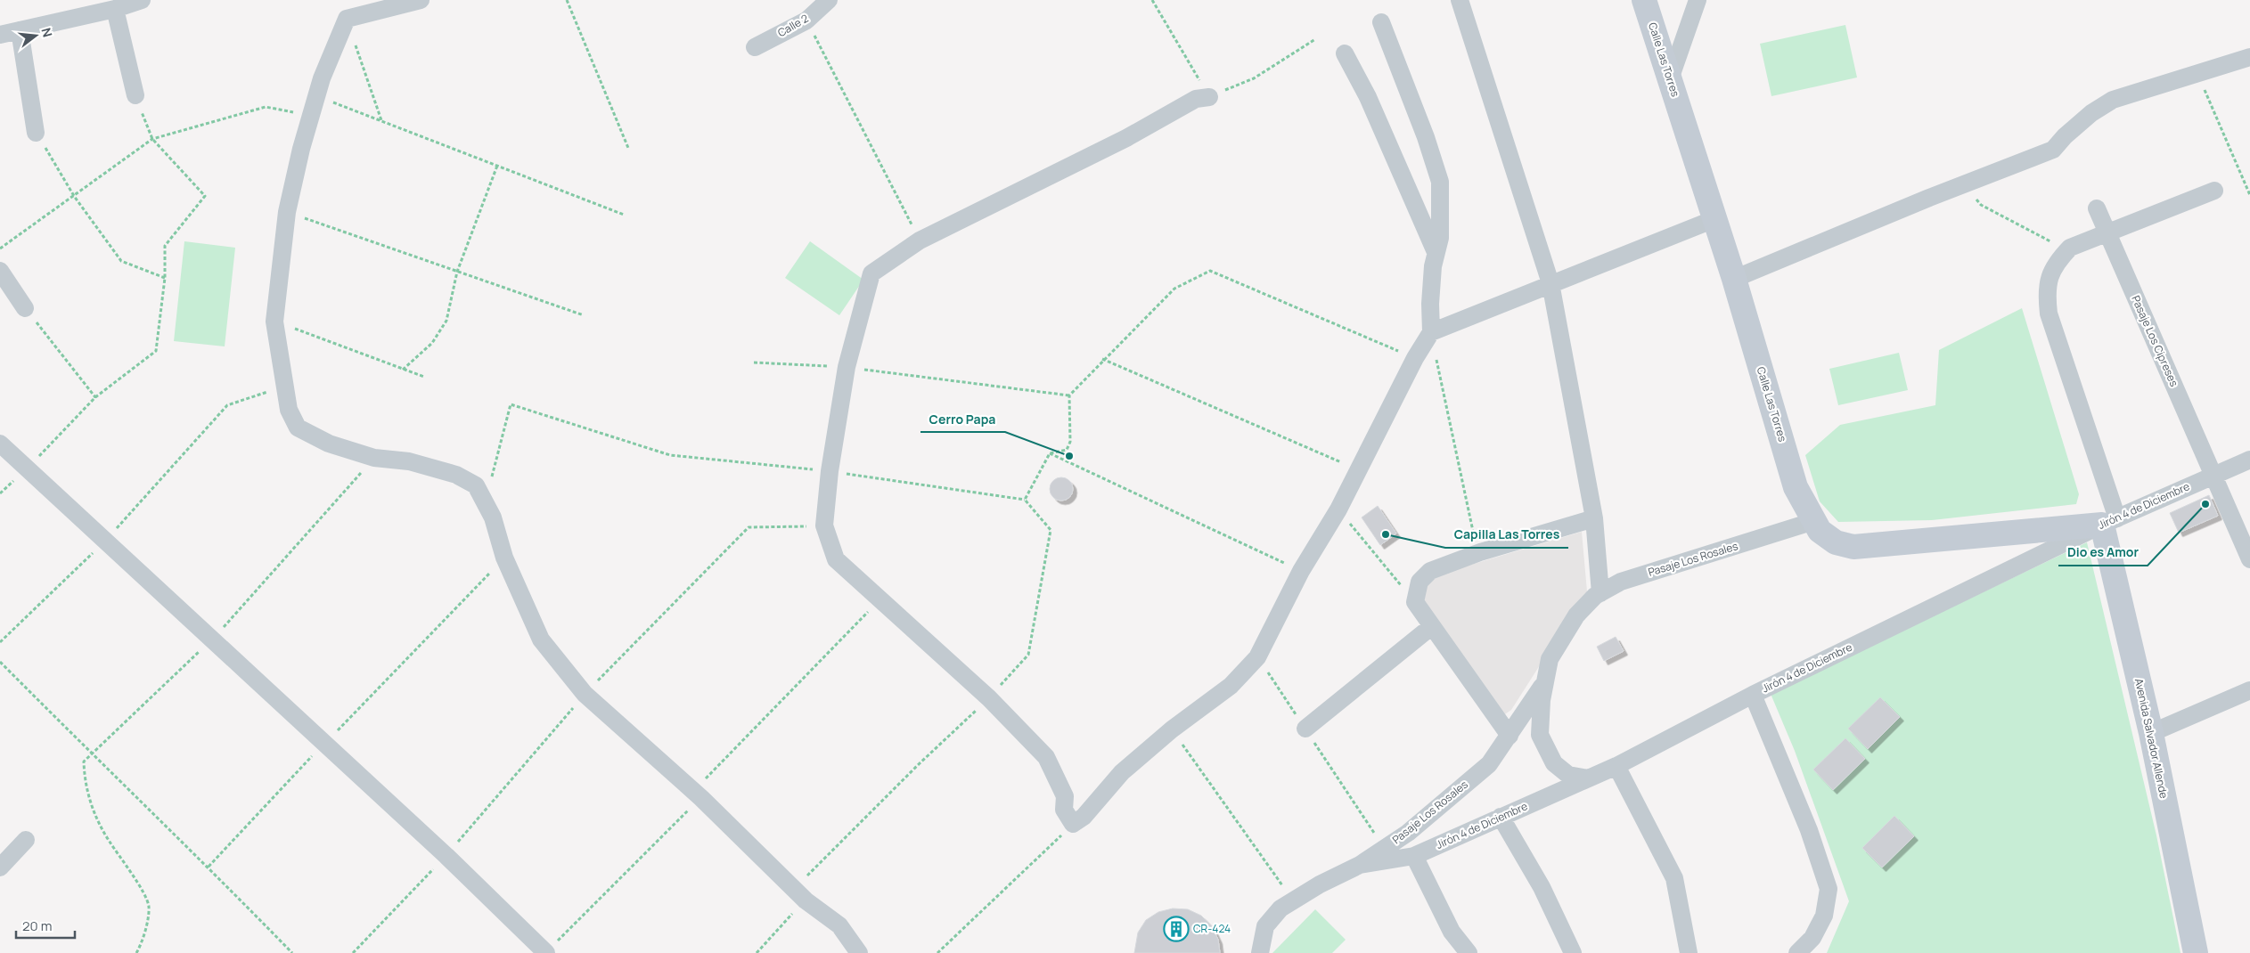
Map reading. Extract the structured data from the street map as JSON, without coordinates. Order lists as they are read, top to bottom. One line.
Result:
{"streets":{"street":["Calle 2","Calle Las Torres","Pasaje Los Cipreses","Jirón 4 de Diciembre","Pasaje Los Rosales","Avenida Salvador Allende"]},"crossings":[["Calle Las Torres","Jirón 4 de Diciembre"],["Calle Las Torres","Pasaje Los Rosales"],["Calle Las Torres","Avenida Salvador Allende"],["Pasaje Los Cipreses","Jirón 4 de Diciembre"],["Jirón 4 de Diciembre","Pasaje Los Rosales"],["Jirón 4 de Diciembre","Avenida Salvador Allende"]],"places":{"other":["Cerro Papa","Dio es Amor","Capilla Las Torres"],"building":["CR-424"]},"scale_bar":"20 m","north":"right"}
